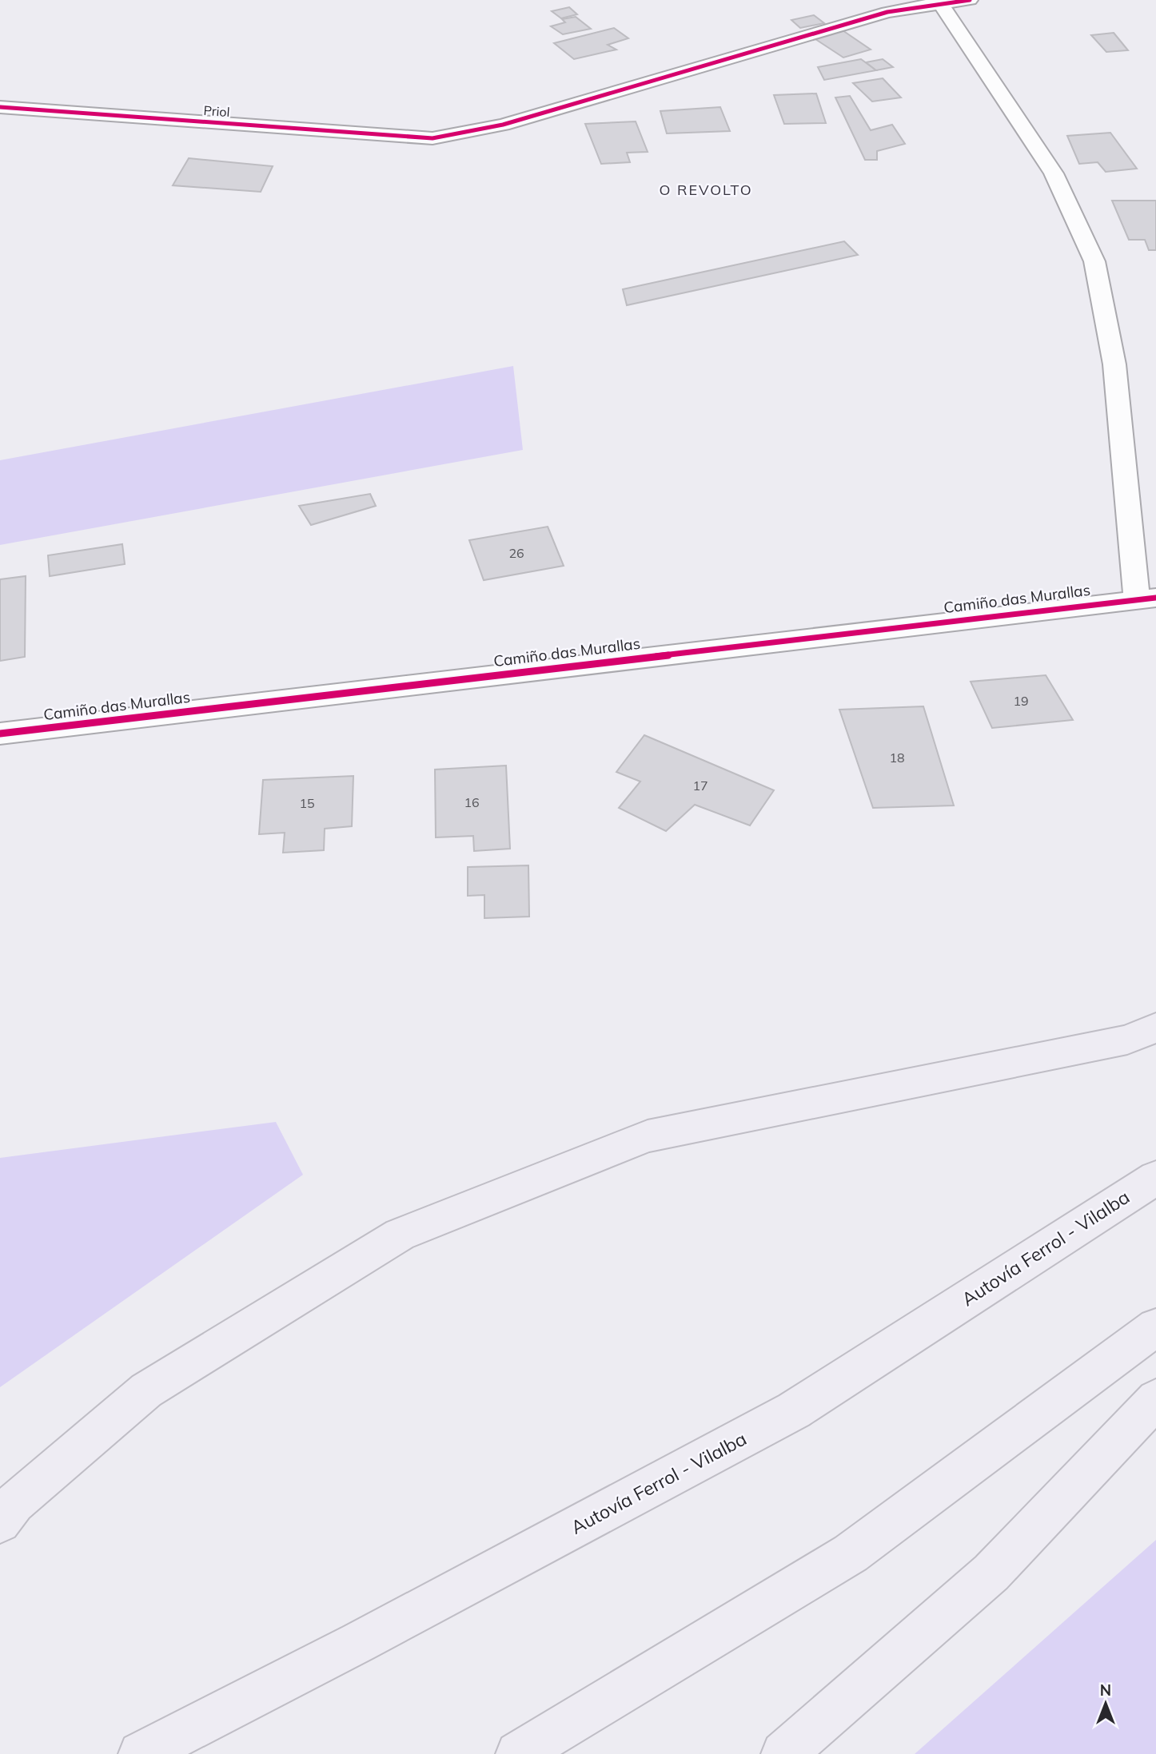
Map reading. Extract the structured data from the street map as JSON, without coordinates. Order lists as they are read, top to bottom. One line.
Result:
{"streets":{"highway":["Autovía Ferrol - Vilalba"],"street":["Priol","Camiño das Murallas"]},"districts":["O REVOLTO"],"house_numbers":["26","19","18","17","16","15"],"north":"top"}
